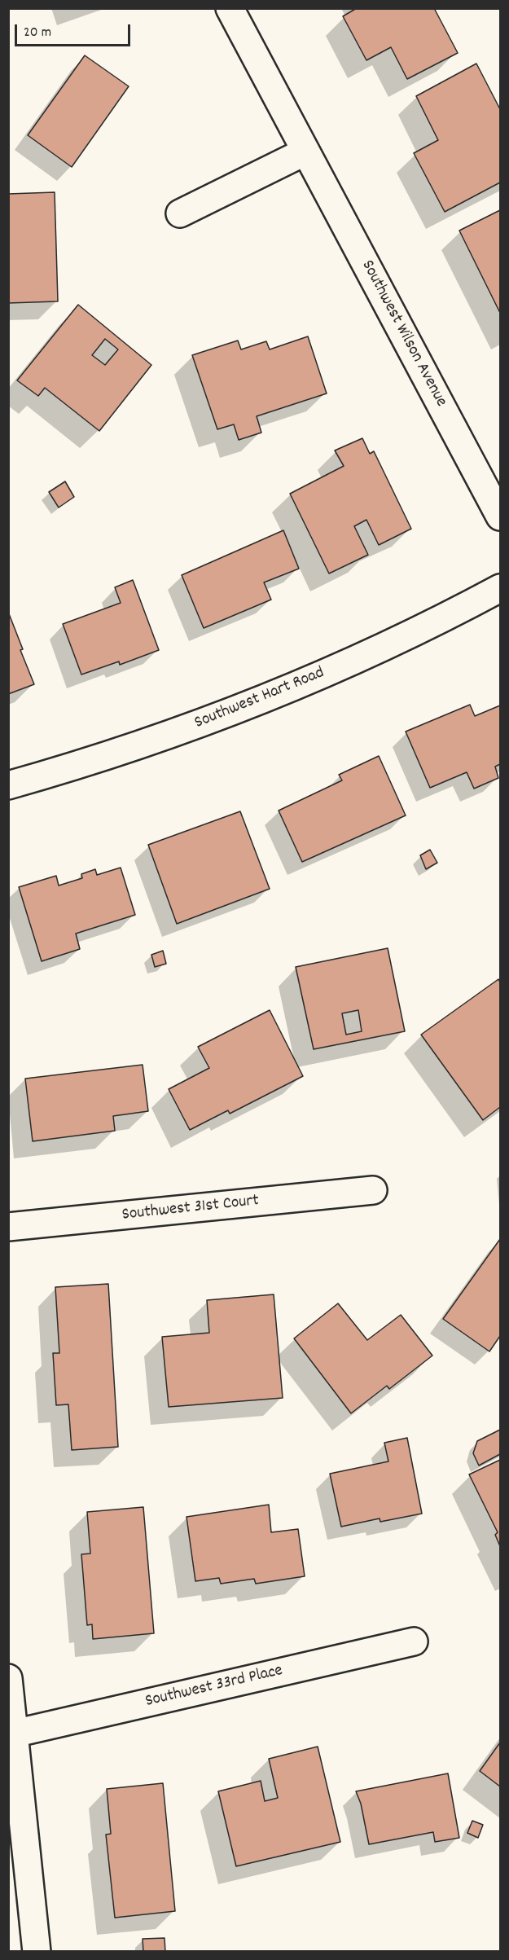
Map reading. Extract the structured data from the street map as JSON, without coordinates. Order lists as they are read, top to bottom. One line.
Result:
{"streets":{"street":["Southwest Wilson Avenue","Southwest Hart Road","Southwest 31st Court","Southwest 33rd Place"]},"scale_bar":"20 m"}
